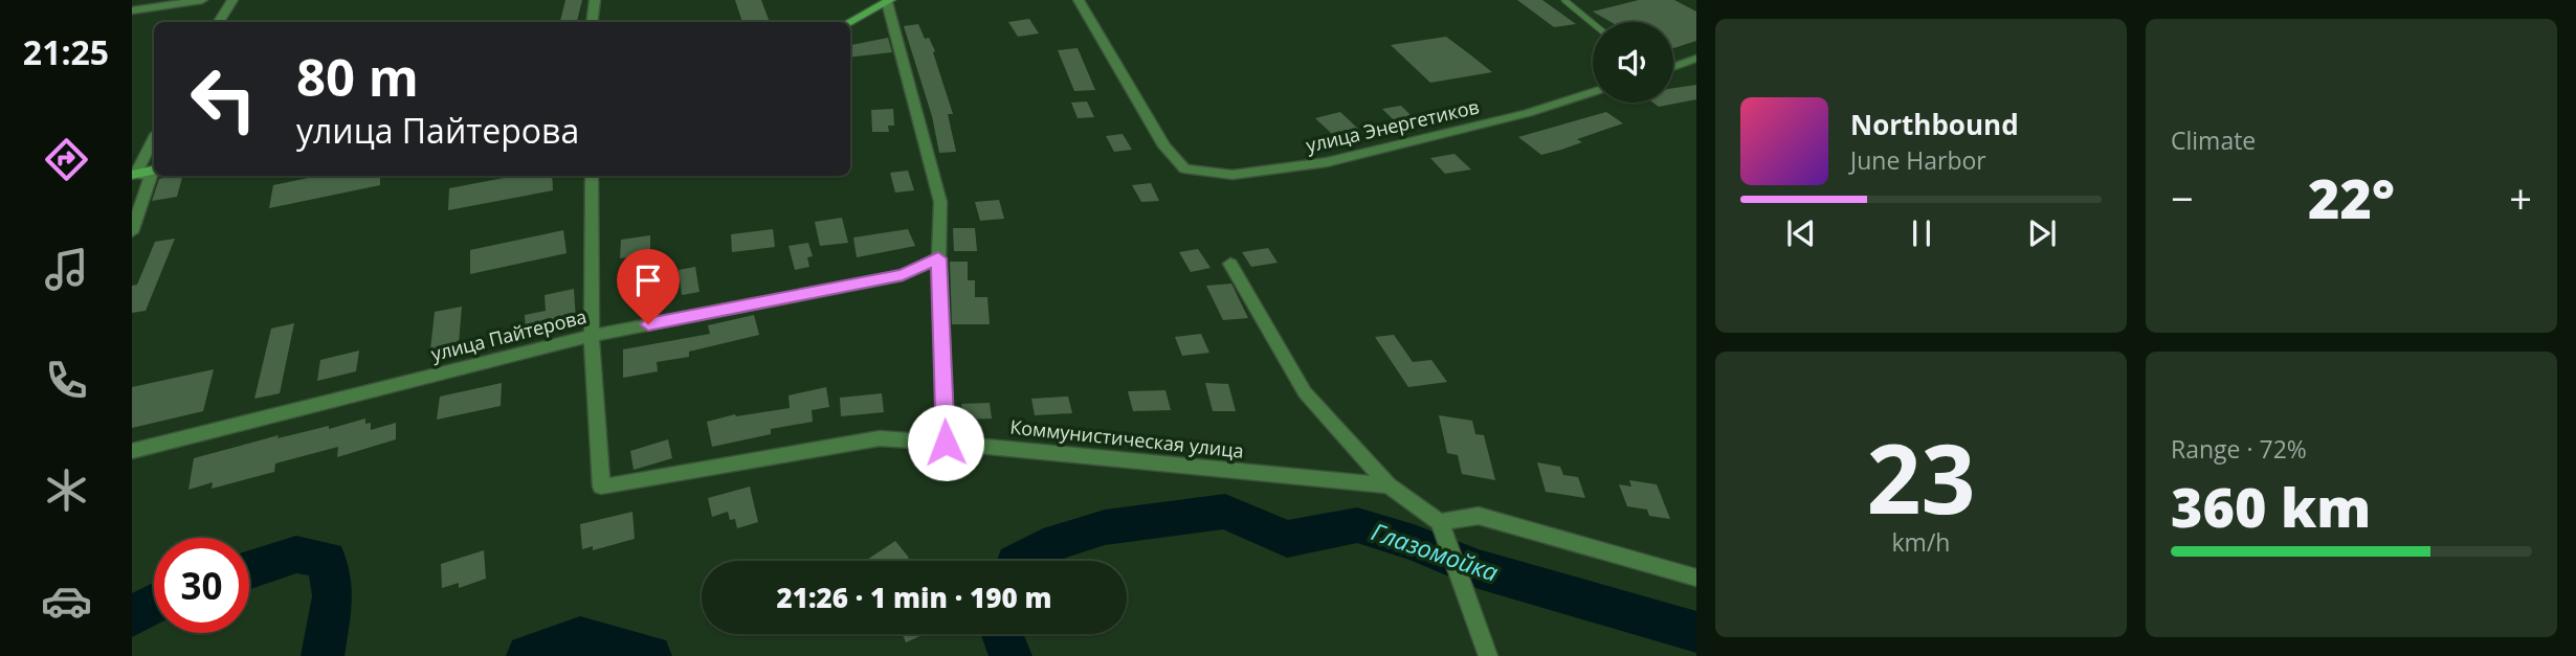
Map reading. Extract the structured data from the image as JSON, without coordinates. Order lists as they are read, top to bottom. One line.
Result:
{"streets":{"street":["улица Энергетиков","улица Пайтерова","Коммунистическая улица"]},"crossings":[["улица Пайтерова","Коммунистическая улица"]],"water":["Глазомойка"],"page":{"tabs":"21:25","tile":["Climate",["23","km/h"],["Range · 72%","360 km"]],"turn":["80 m","улица Пайтерова"],"song":["Northbound","June Harbor"],"heat":["−","22°","+"],"limit":"30","trip":"21:26 · 1 min · 190 m"}}
